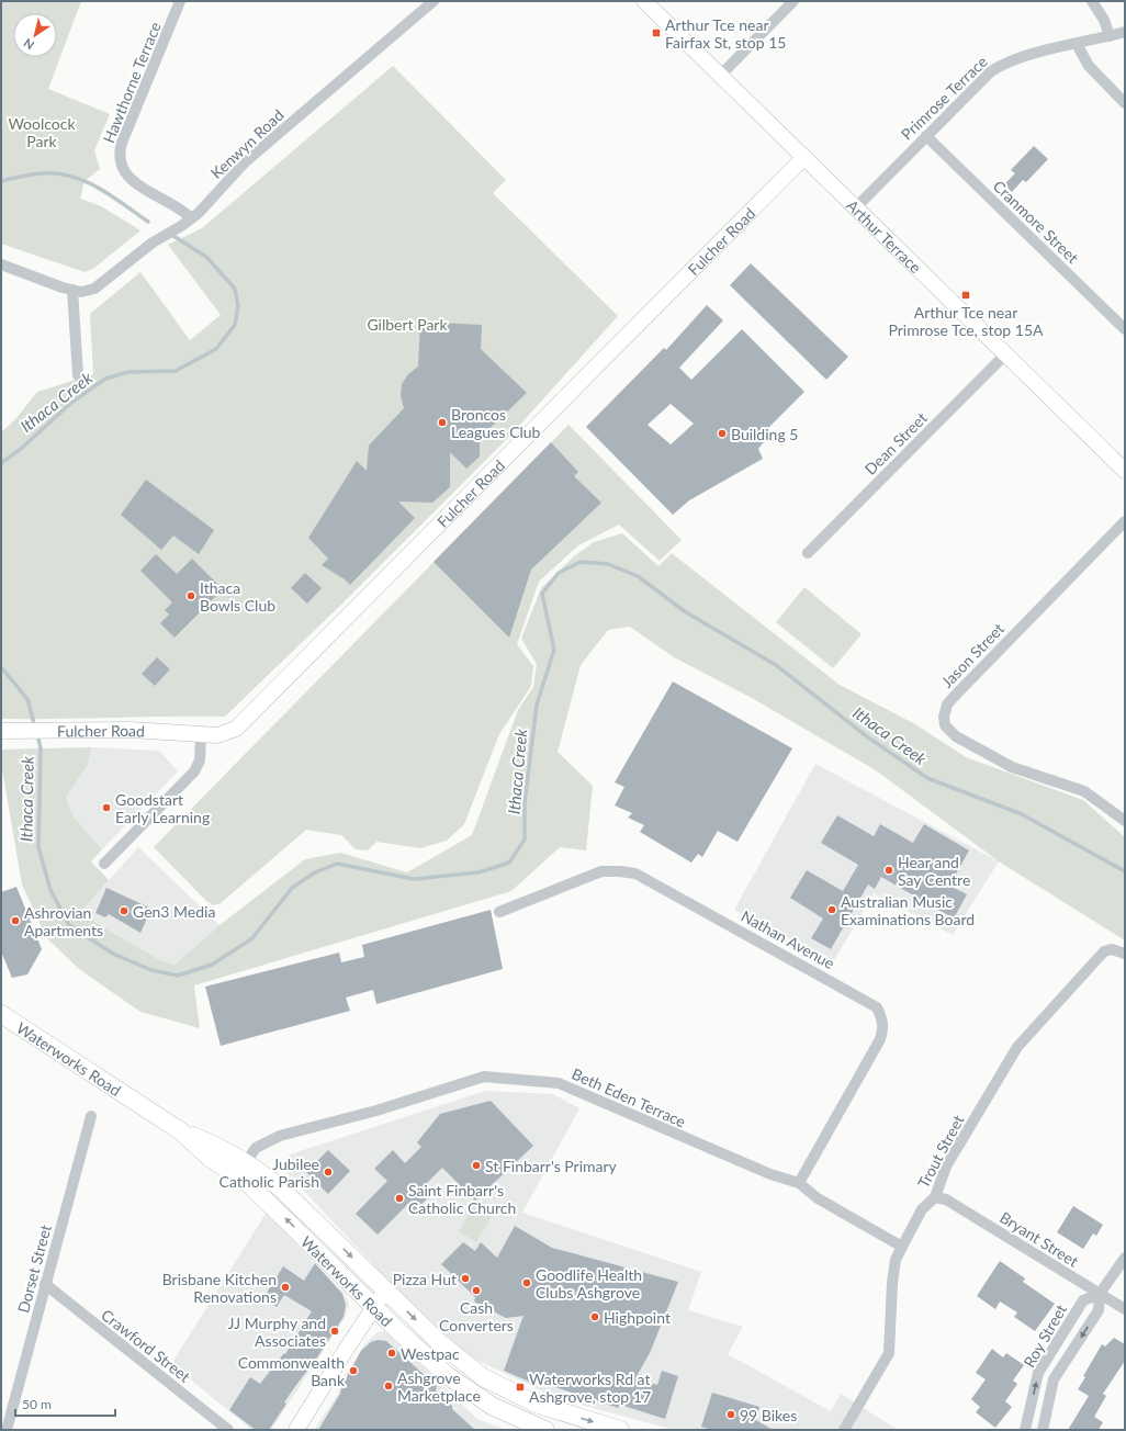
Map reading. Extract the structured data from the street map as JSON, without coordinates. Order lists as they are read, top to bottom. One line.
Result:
{"streets":{"main road":["Waterworks Road"],"street":["Hawthorne Terrace","Primrose Terrace","Kenwyn Road","Cranmore Street","Arthur Terrace","Fulcher Road","Dean Street","Jason Street","Nathan Avenue","Beth Eden Terrace","Trout Street","Bryant Street","Dorset Street","Roy Street","Crawford Street"]},"crossings":[["Hawthorne Terrace","Kenwyn Road"],["Primrose Terrace","Cranmore Street"],["Primrose Terrace","Arthur Terrace"],["Arthur Terrace","Fulcher Road"],["Arthur Terrace","Dean Street"],["Nathan Avenue","Beth Eden Terrace"],["Waterworks Road","Beth Eden Terrace"],["Beth Eden Terrace","Trout Street"],["Trout Street","Bryant Street"],["Bryant Street","Roy Street"],["Dorset Street","Crawford Street"]],"water":["Ithaca Creek"],"parks":["Woolcock Park","Gilbert Park"],"places":{"transit":["Arthur Tce near Fairfax St, stop 15","Arthur Tce near Primrose Tce, stop 15A","Waterworks Rd at Ashgrove, stop 17"],"other":["Broncos Leagues Club","Building 5","Ithaca Bowls Club","Goodstart Early Learning","Hear and Say Centre","Australian Music Examinations Board","Gen3 Media","Ashrovian Apartments","St Finbarr's Primary","Jubilee Catholic Parish","Saint Finbarr's Catholic Church","Pizza Hut","Goodlife Health Clubs Ashgrove","Brisbane Kitchen Renovations","Cash Converters","Highpoint","JJ Murphy and Associates","Westpac","Commonwealth Bank","Ashgrove Marketplace","99 Bikes"]},"scale_bar":"50 m","north":"bottom left"}
